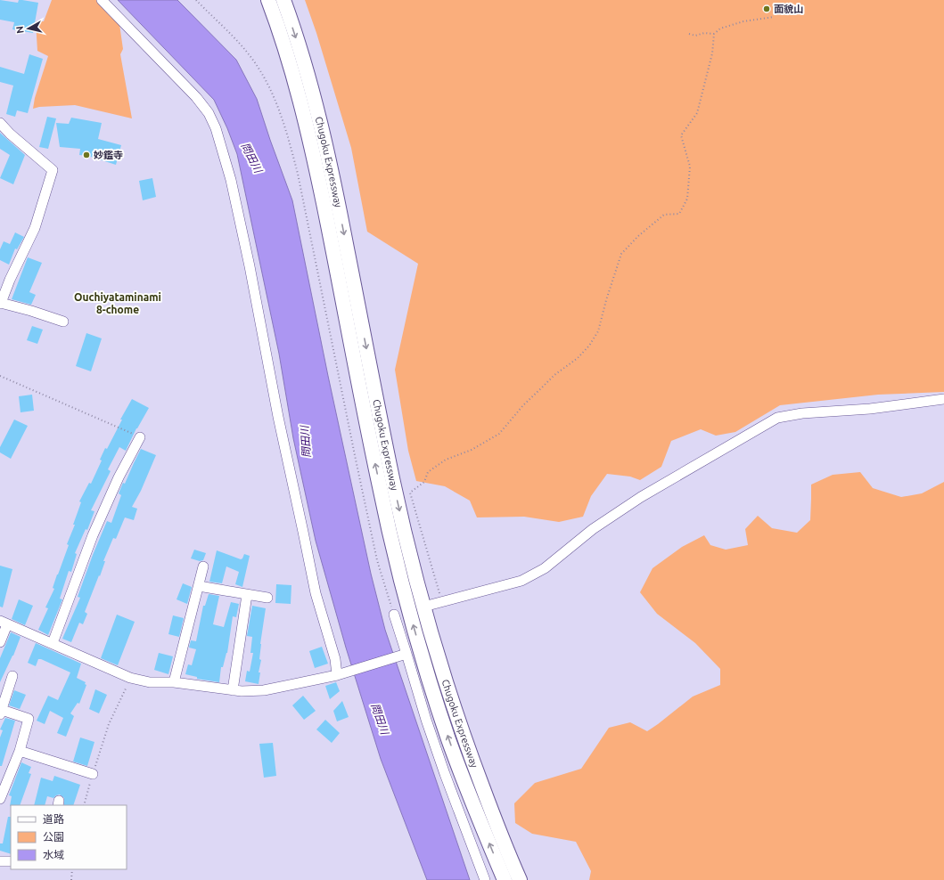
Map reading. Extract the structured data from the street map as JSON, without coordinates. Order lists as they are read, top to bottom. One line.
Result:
{"streets":{"highway":["Chugoku Expressway"]},"districts":["Ouchiyataminami 8-chome"],"water":["問田川"],"places":["面貌山","妙鑑寺"],"legend":["道路","公園","水域"],"north":"left"}
